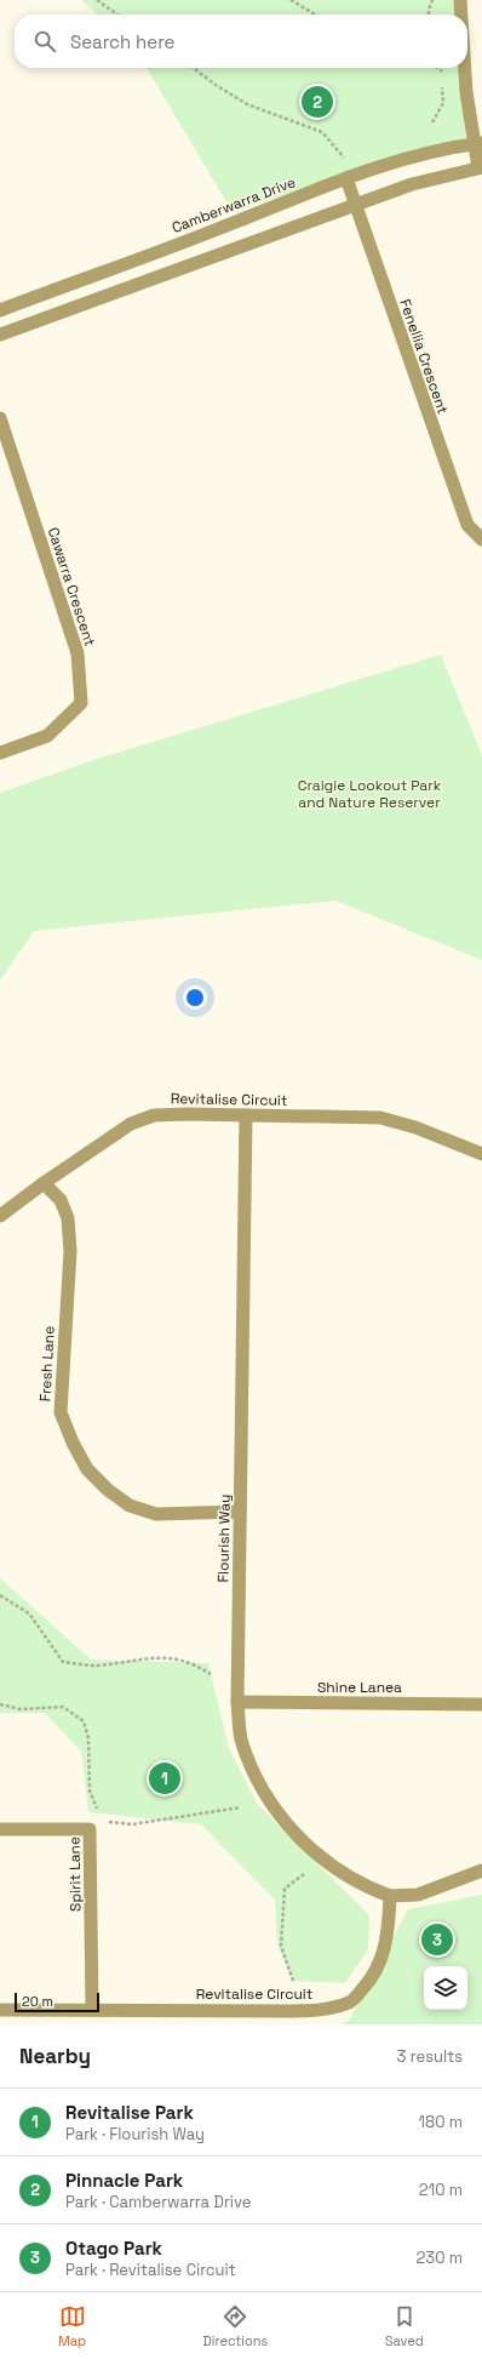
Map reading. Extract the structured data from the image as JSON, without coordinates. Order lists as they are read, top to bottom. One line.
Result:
{"streets":{"street":["Camberwarra Drive","Fenellia Crescent","Cawarra Crescent","Revitalise Circuit","Fresh Lane","Flourish Way","Shine Lanea","Spirit Lane"]},"crossings":[["Camberwarra Drive","Fenellia Crescent"],["Revitalise Circuit","Fresh Lane"],["Revitalise Circuit","Flourish Way"],["Revitalise Circuit","Spirit Lane"],["Fresh Lane","Flourish Way"],["Flourish Way","Shine Lanea"]],"parks":["Craigie Lookout Park and Nature Reserver"],"scale_bar":"20 m","page":{"search":"Search here","pins":["2","1","3"],"scale":"20 m","heading":["Nearby","3 results"],"list":[{"mark":"1","name":"Revitalise Park","note":"Park · Flourish Way","value":"180 m"},{"mark":"2","name":"Pinnacle Park","note":"Park · Camberwarra Drive","value":"210 m"},{"mark":"3","name":"Otago Park","note":"Park · Revitalise Circuit","value":"230 m"}],"nav":["Map","Directions","Saved"]}}
